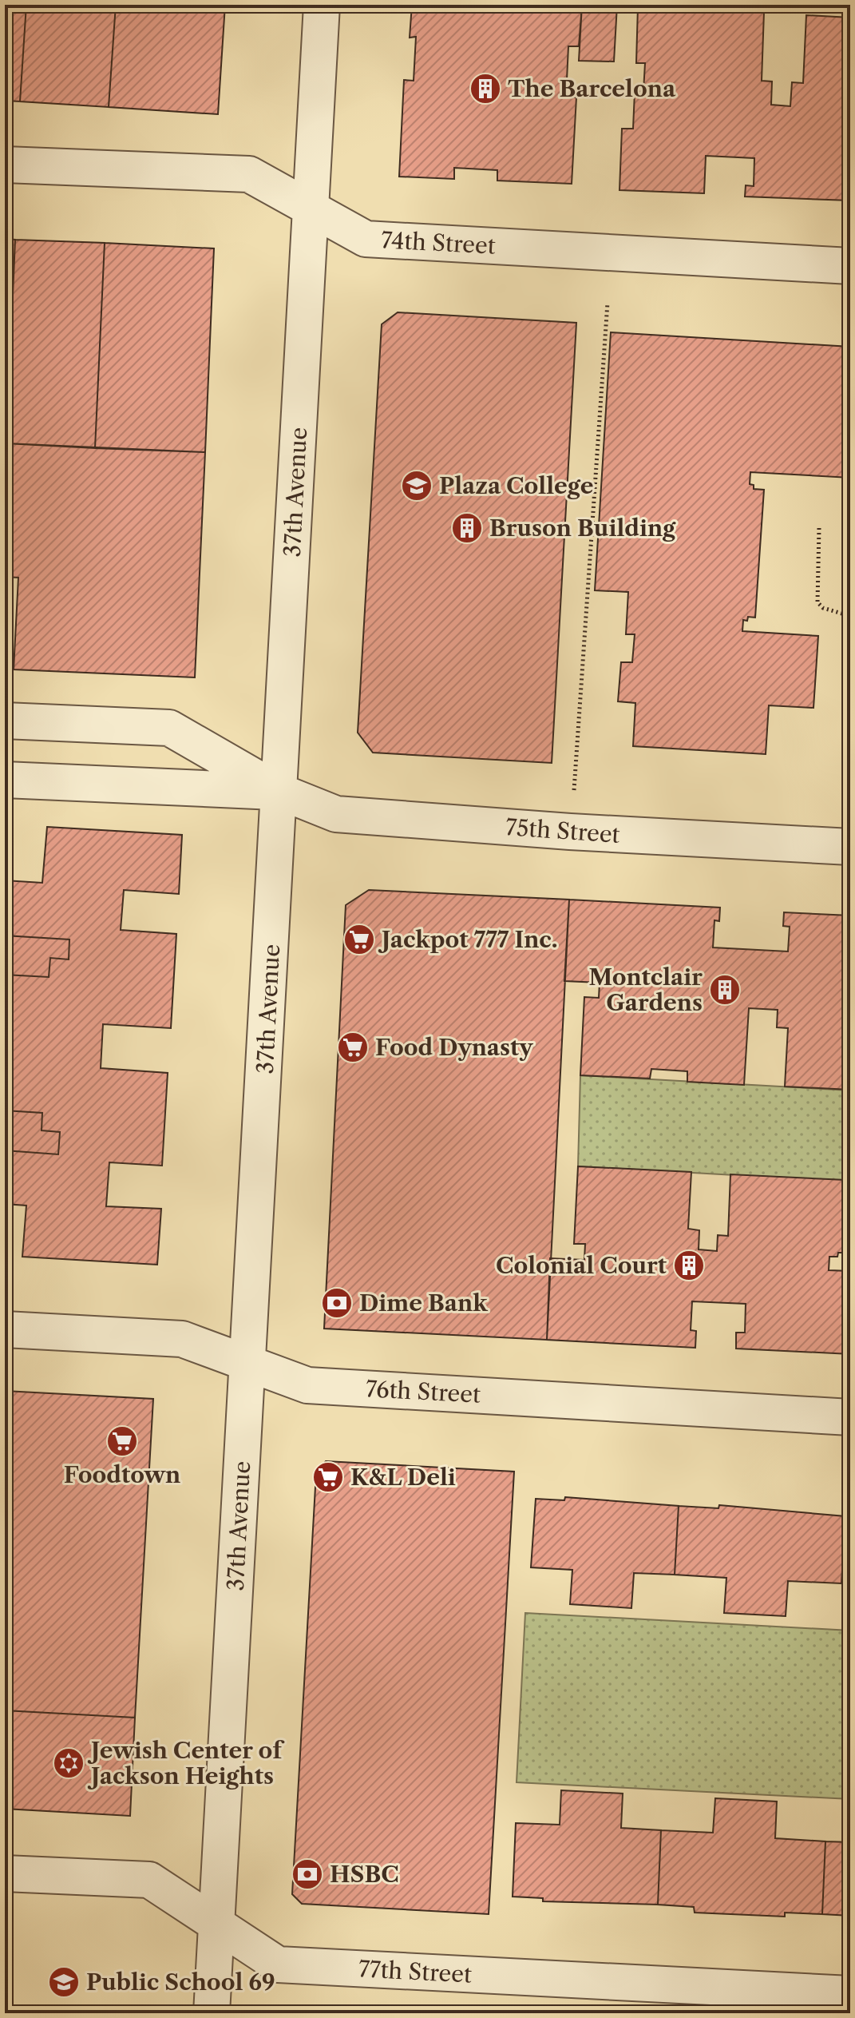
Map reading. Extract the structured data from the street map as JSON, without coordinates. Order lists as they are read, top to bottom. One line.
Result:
{"streets":{"street":["74th Street","37th Avenue","75th Street","76th Street","77th Street"]},"crossings":[["74th Street","37th Avenue"],["37th Avenue","75th Street"],["37th Avenue","76th Street"],["37th Avenue","77th Street"]],"places":{"building":["The Barcelona","Bruson Building","Montclair Gardens","Colonial Court"],"school or university":["Plaza College","Public School 69"],"supermarket":["Jackpot 777 Inc.","Food Dynasty","Foodtown","K&L Deli"],"bank":["Dime Bank","HSBC"],"synagogue":["Jewish Center of Jackson Heights"]}}
